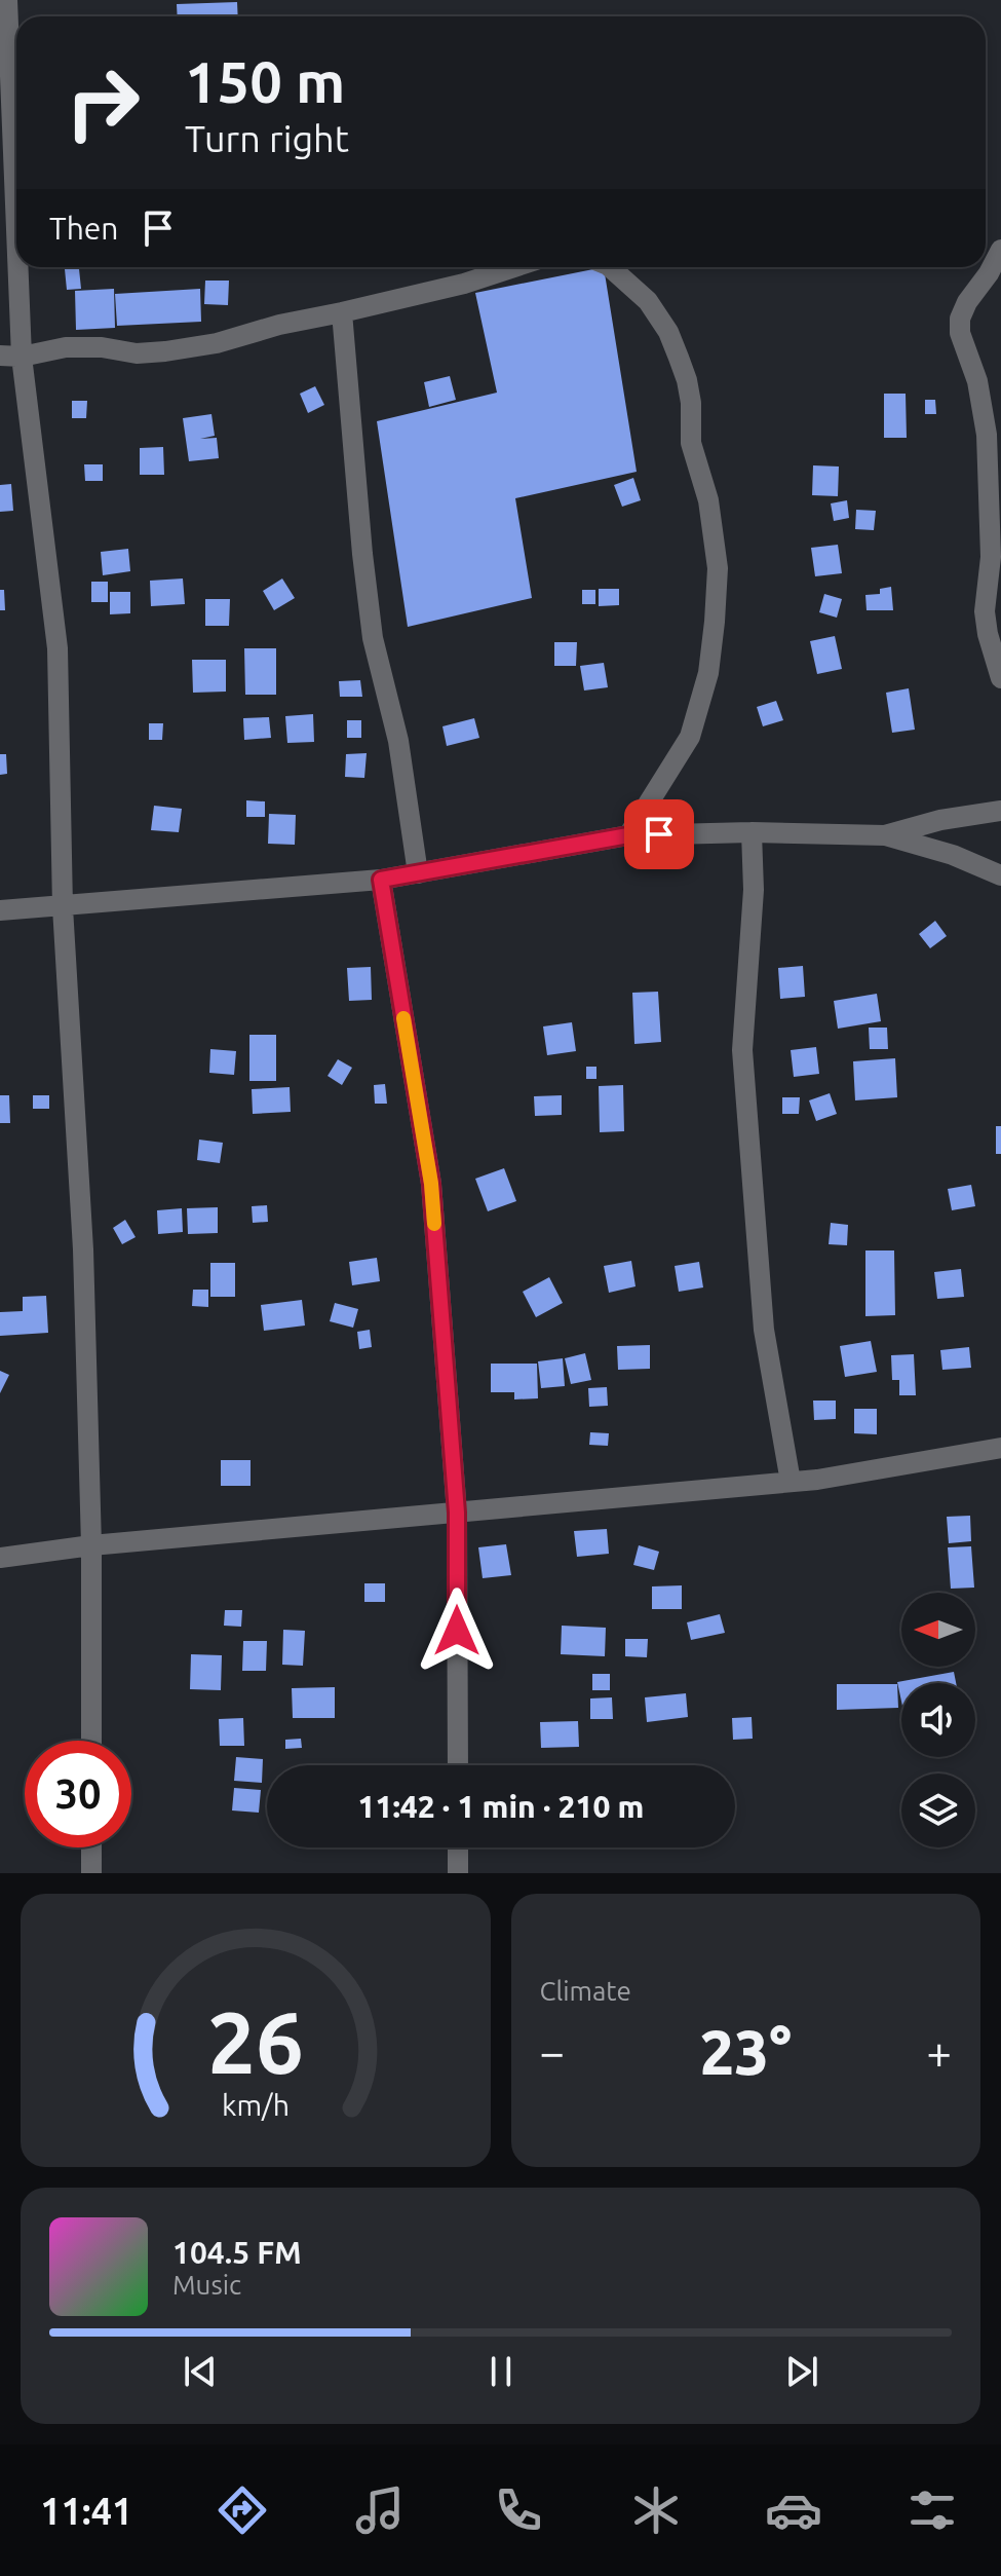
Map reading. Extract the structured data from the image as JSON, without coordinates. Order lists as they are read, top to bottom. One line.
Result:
{"north":"left","page":{"turn":["150 m","Turn right"],"then":"Then","limit":"30","trip":"11:42 · 1 min · 210 m","tile":"Climate","heat":["−","23°","+"],"song":["104.5 FM","Music"],"tabs":"11:41","gauge":["26","km/h"]}}
